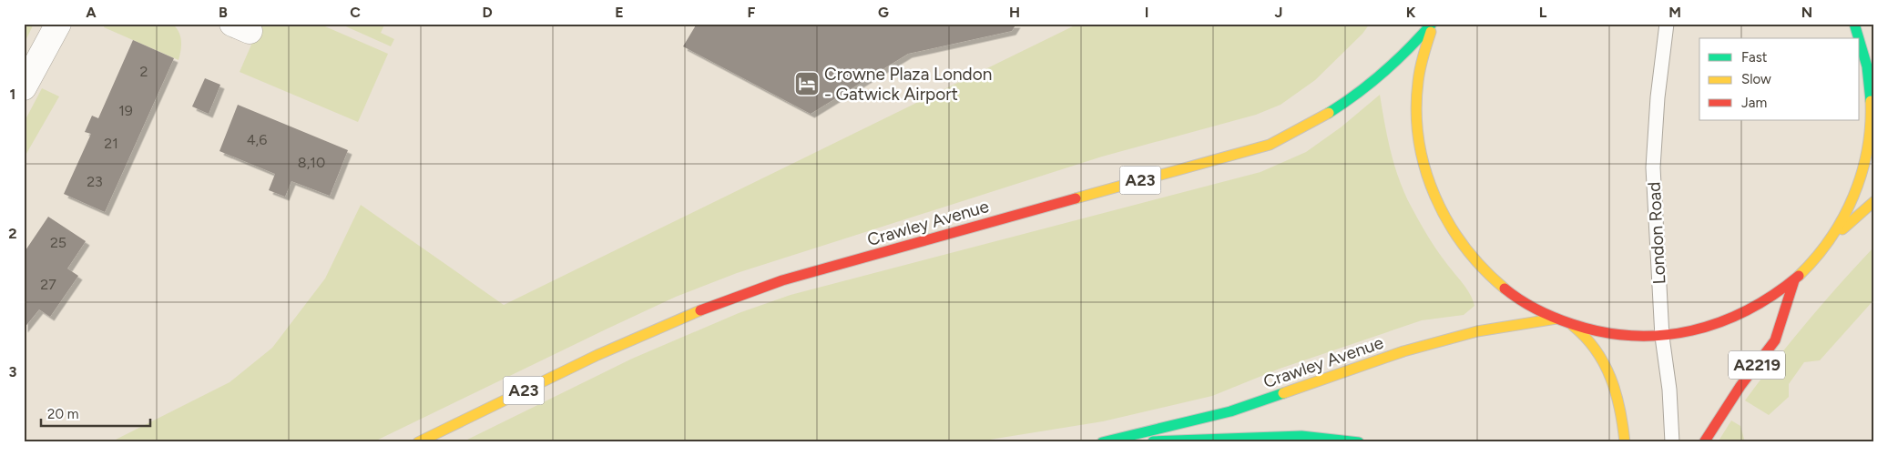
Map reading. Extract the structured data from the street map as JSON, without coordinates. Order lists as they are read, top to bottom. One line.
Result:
{"streets":{"main road":["A23","Crawley Avenue","A2219"],"lane":["London Road"]},"places":{"hotel":["Crowne Plaza London - Gatwick Airport"]},"house_numbers":["2","19","4,6","21","8,10","23","25","27"],"legend":["Fast","Slow","Jam"],"scale_bar":"20 m","grid":{"columns":["A","B","C","D","E","F","G","H","I","J","K","L","M","N"],"rows":["1","2","3"]}}
